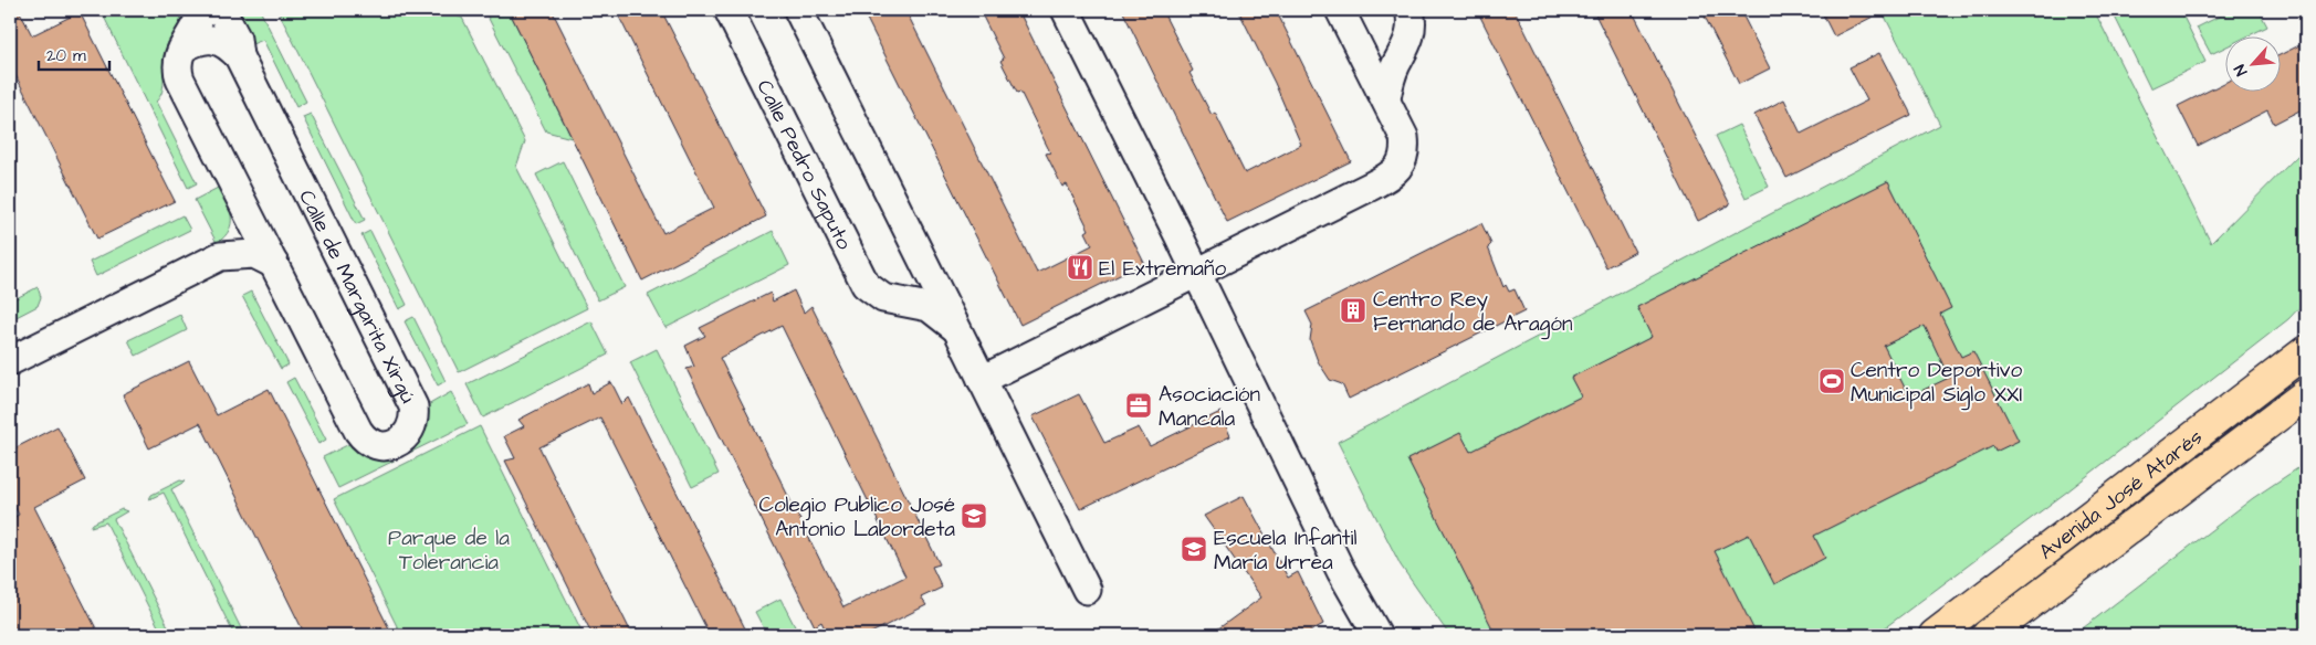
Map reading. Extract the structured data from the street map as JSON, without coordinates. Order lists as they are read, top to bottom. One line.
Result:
{"streets":{"main road":["Avenida José Atarés"],"street":["Calle Pedro Saputo","Calle de Margarita Xirgú"]},"parks":["Parque de la Tolerancia"],"places":{"restaurant":["El Extremaño"],"building":["Centro Rey Fernando de Aragón"],"sports":["Centro Deportivo Municipal Siglo XXI"],"office":["Asociación Mancala"],"school or university":["Colegio Publico José Antonio Labordeta","Escuela Infantil María Urrea"]},"scale_bar":"20 m","north":"bottom left"}
